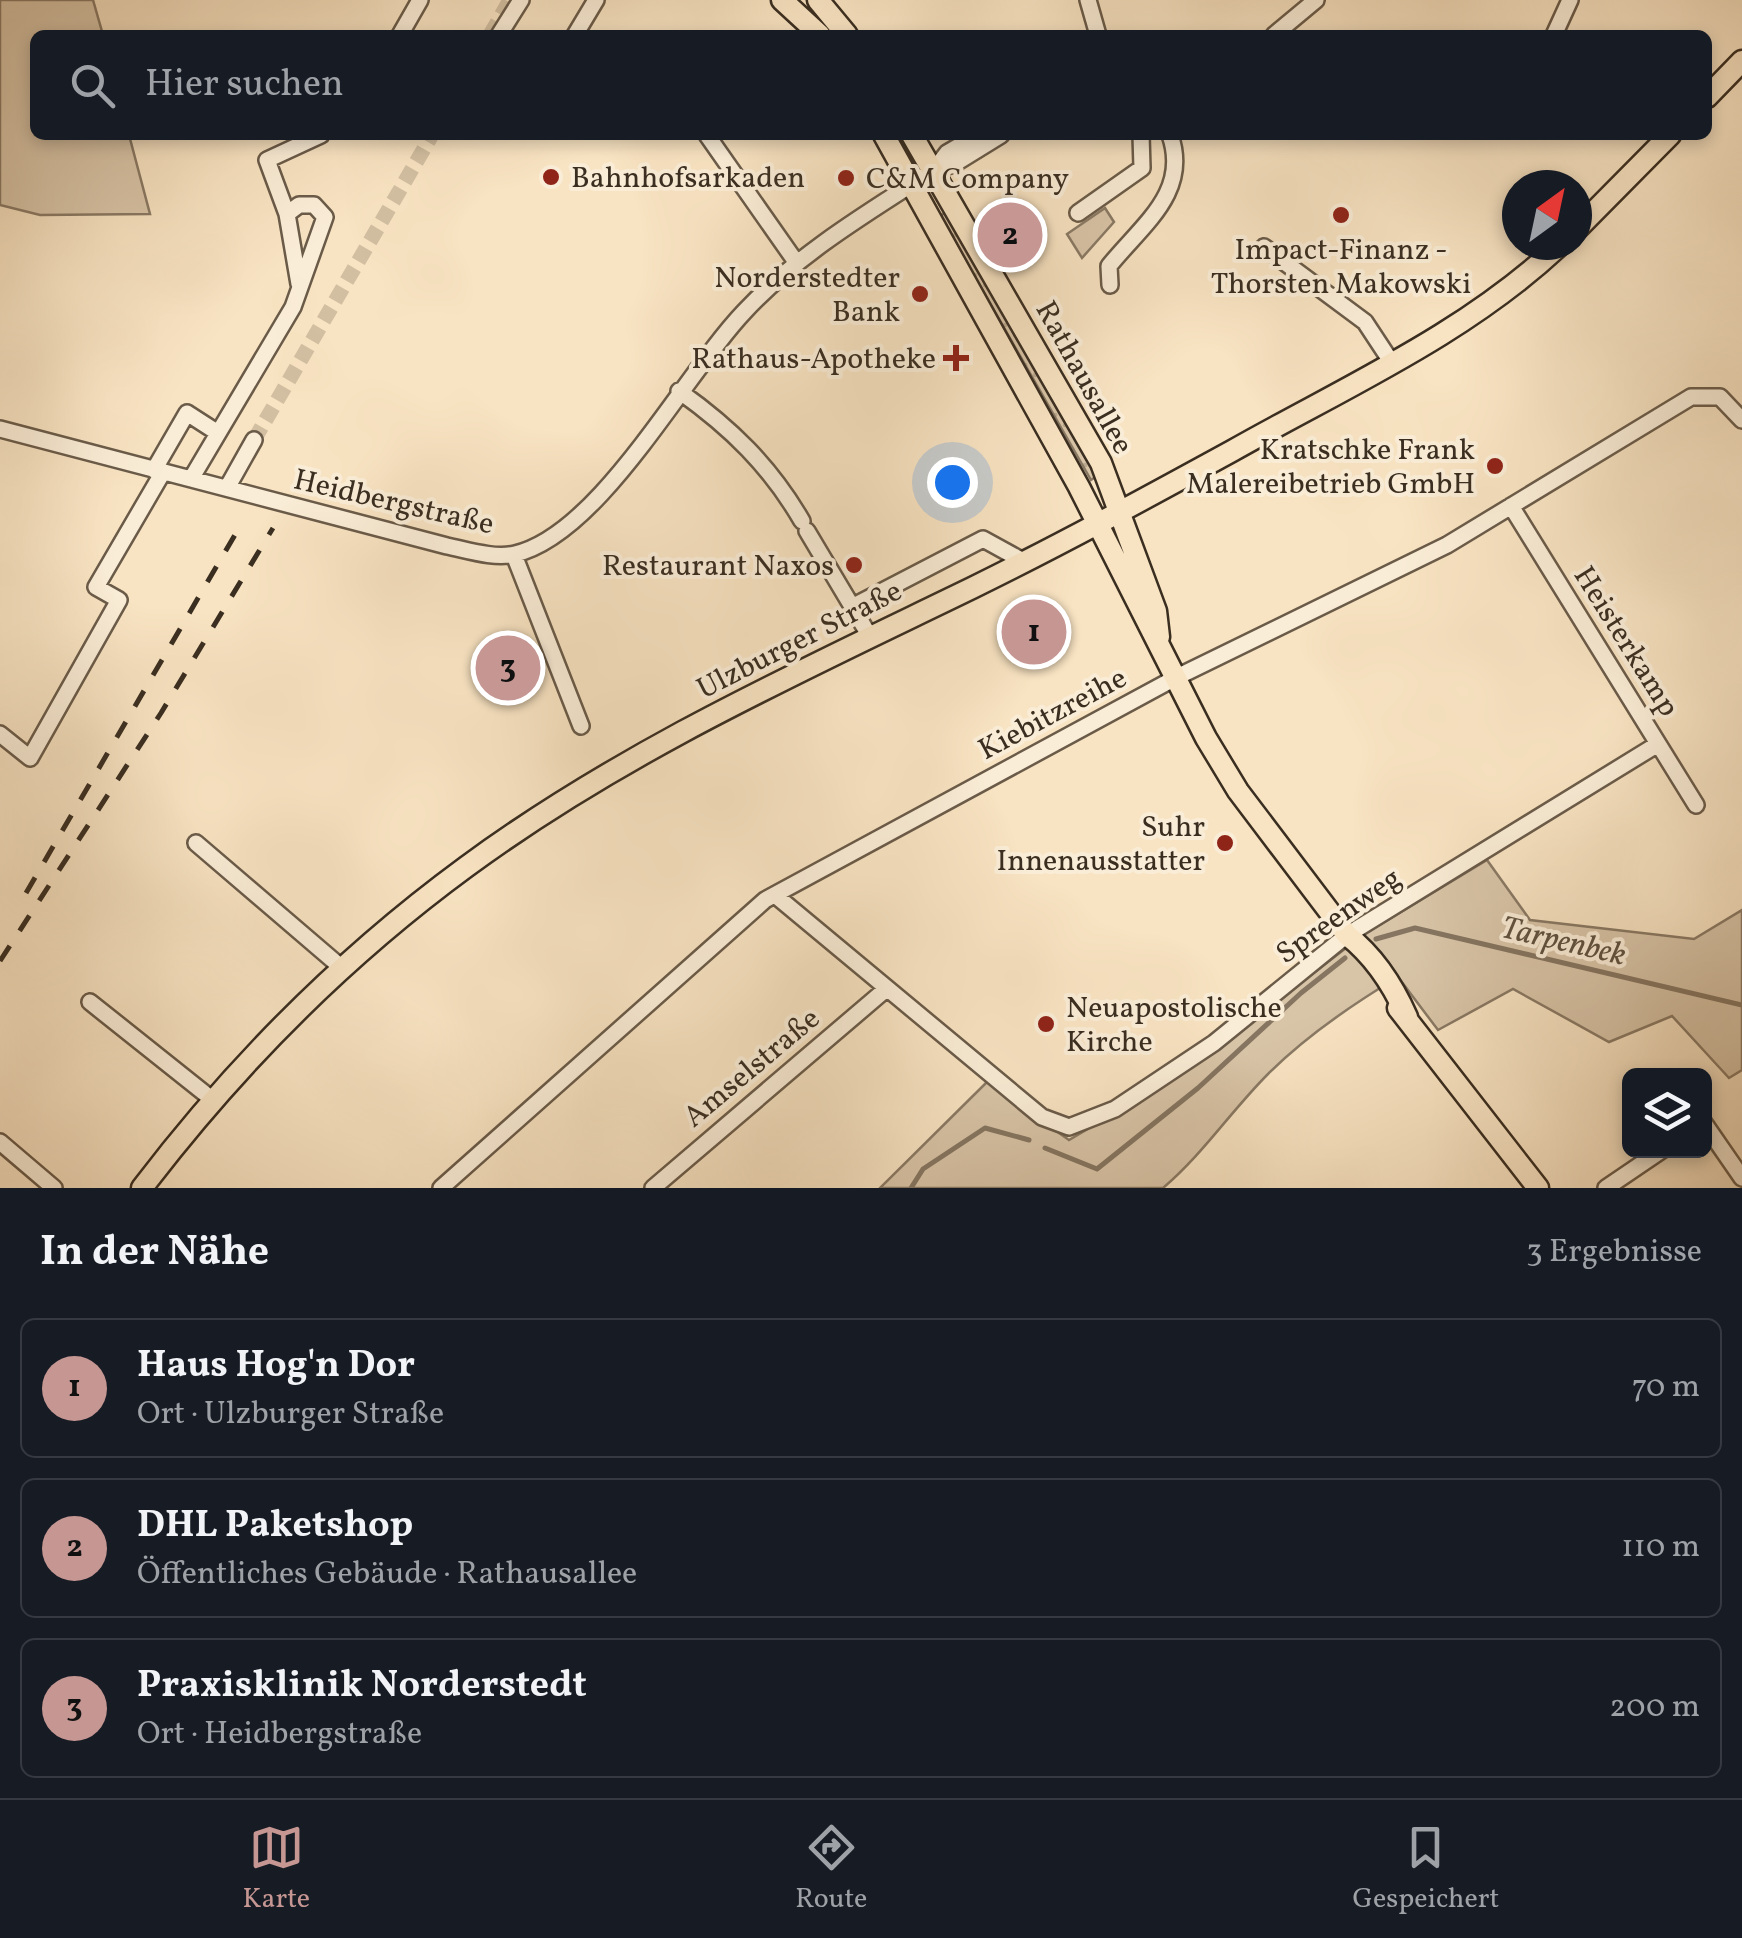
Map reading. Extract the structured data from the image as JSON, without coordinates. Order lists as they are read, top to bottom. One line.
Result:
{"streets":{"main road":["Rathausallee","Ulzburger Straße"],"street":["Heidbergstraße","Heisterkamp","Kiebitzreihe","Spreenweg","Amselstraße"]},"crossings":[["Rathausallee","Heidbergstraße"],["Rathausallee","Ulzburger Straße"],["Heisterkamp","Kiebitzreihe"],["Heisterkamp","Spreenweg"],["Kiebitzreihe","Spreenweg"],["Spreenweg","Amselstraße"]],"water":["Tarpenbek"],"places":{"other":["Bahnhofsarkaden","C&M Company","Impact-Finanz - Thorsten Makowski","Norderstedter Bank","Kratschke Frank Malereibetrieb GmbH","Restaurant Naxos","Suhr Innenausstatter","Neuapostolische Kirche"],"health":["Rathaus-Apotheke"]},"north":"top right","page":{"search":"Hier suchen","pins":["2","1","3"],"heading":["In der Nähe","3 Ergebnisse"],"list":[{"mark":"1","name":"Haus Hog'n Dor","note":"Ort · Ulzburger Straße","value":"70 m"},{"mark":"2","name":"DHL Paketshop","note":"Öffentliches Gebäude · Rathausallee","value":"110 m"},{"mark":"3","name":"Praxisklinik Norderstedt","note":"Ort · Heidbergstraße","value":"200 m"}],"nav":["Karte","Route","Gespeichert"]}}
